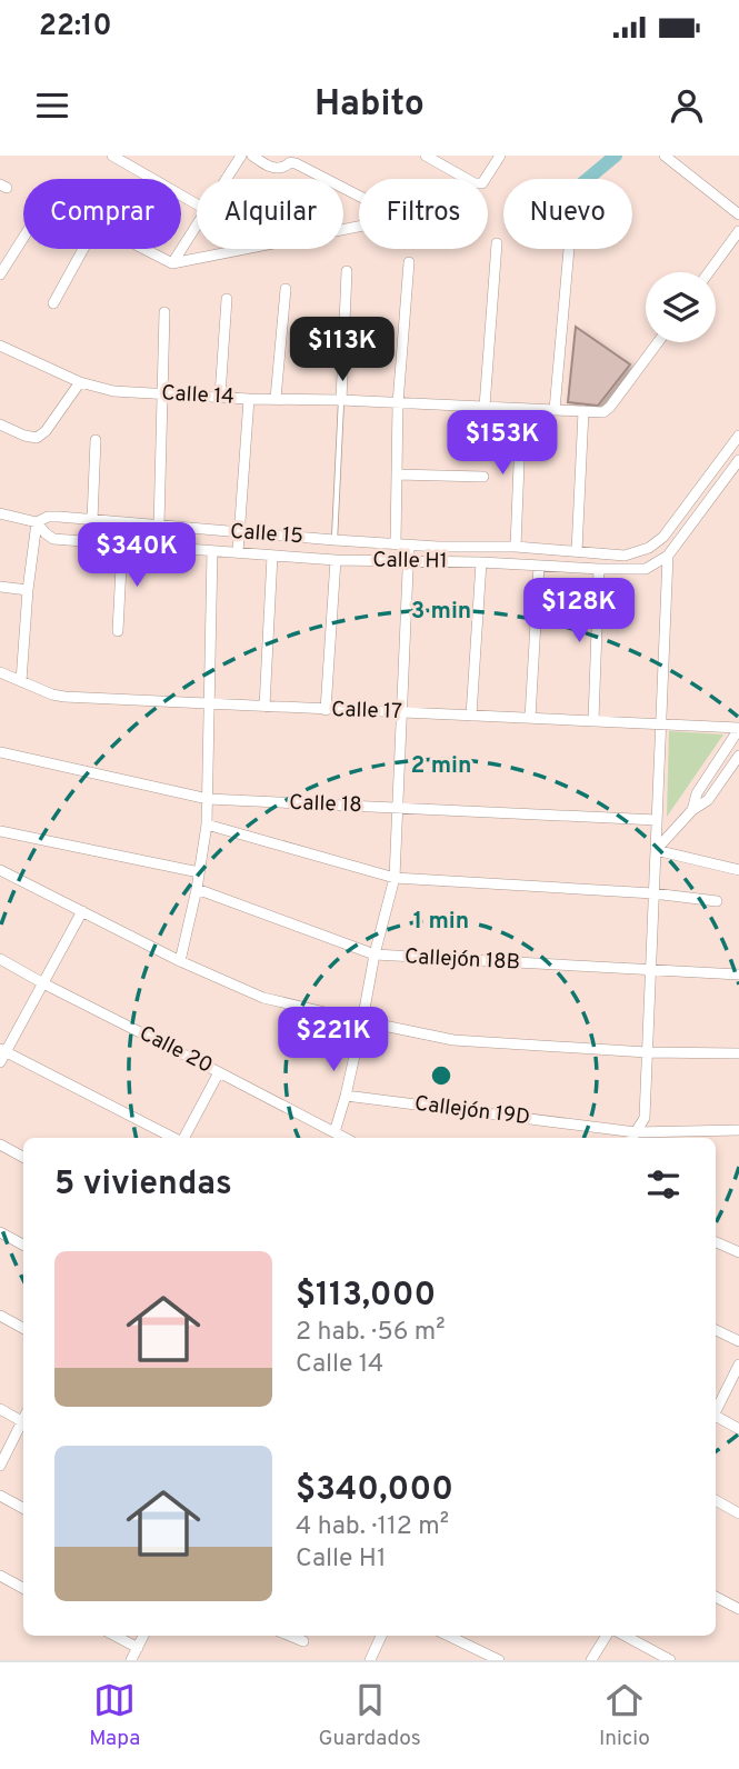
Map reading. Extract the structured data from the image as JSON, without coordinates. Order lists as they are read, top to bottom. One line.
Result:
{"streets":{"street":["Calle 14","Calle 15","Calle H1","Calle 17","Calle 18","Callejón 18B","Calle 20","Callejón 19D"]},"crossings":[["Calle 15","Calle H1"]],"page":{"status":"22:10","header":"Habito","chip":["Comprar","Alquilar","Filtros","Nuevo"],"price":["$113K","$153K","$340K","$128K","$221K"],"heading":"5 viviendas","list":[{"name":"$113,000","note":"2 hab. · 56 m² · Calle 14"},{"name":"$340,000","note":"4 hab. · 112 m² · Calle H1"}],"tabs":["Mapa","Guardados","Inicio"]},"rings":["3 min","2 min","1 min"]}
